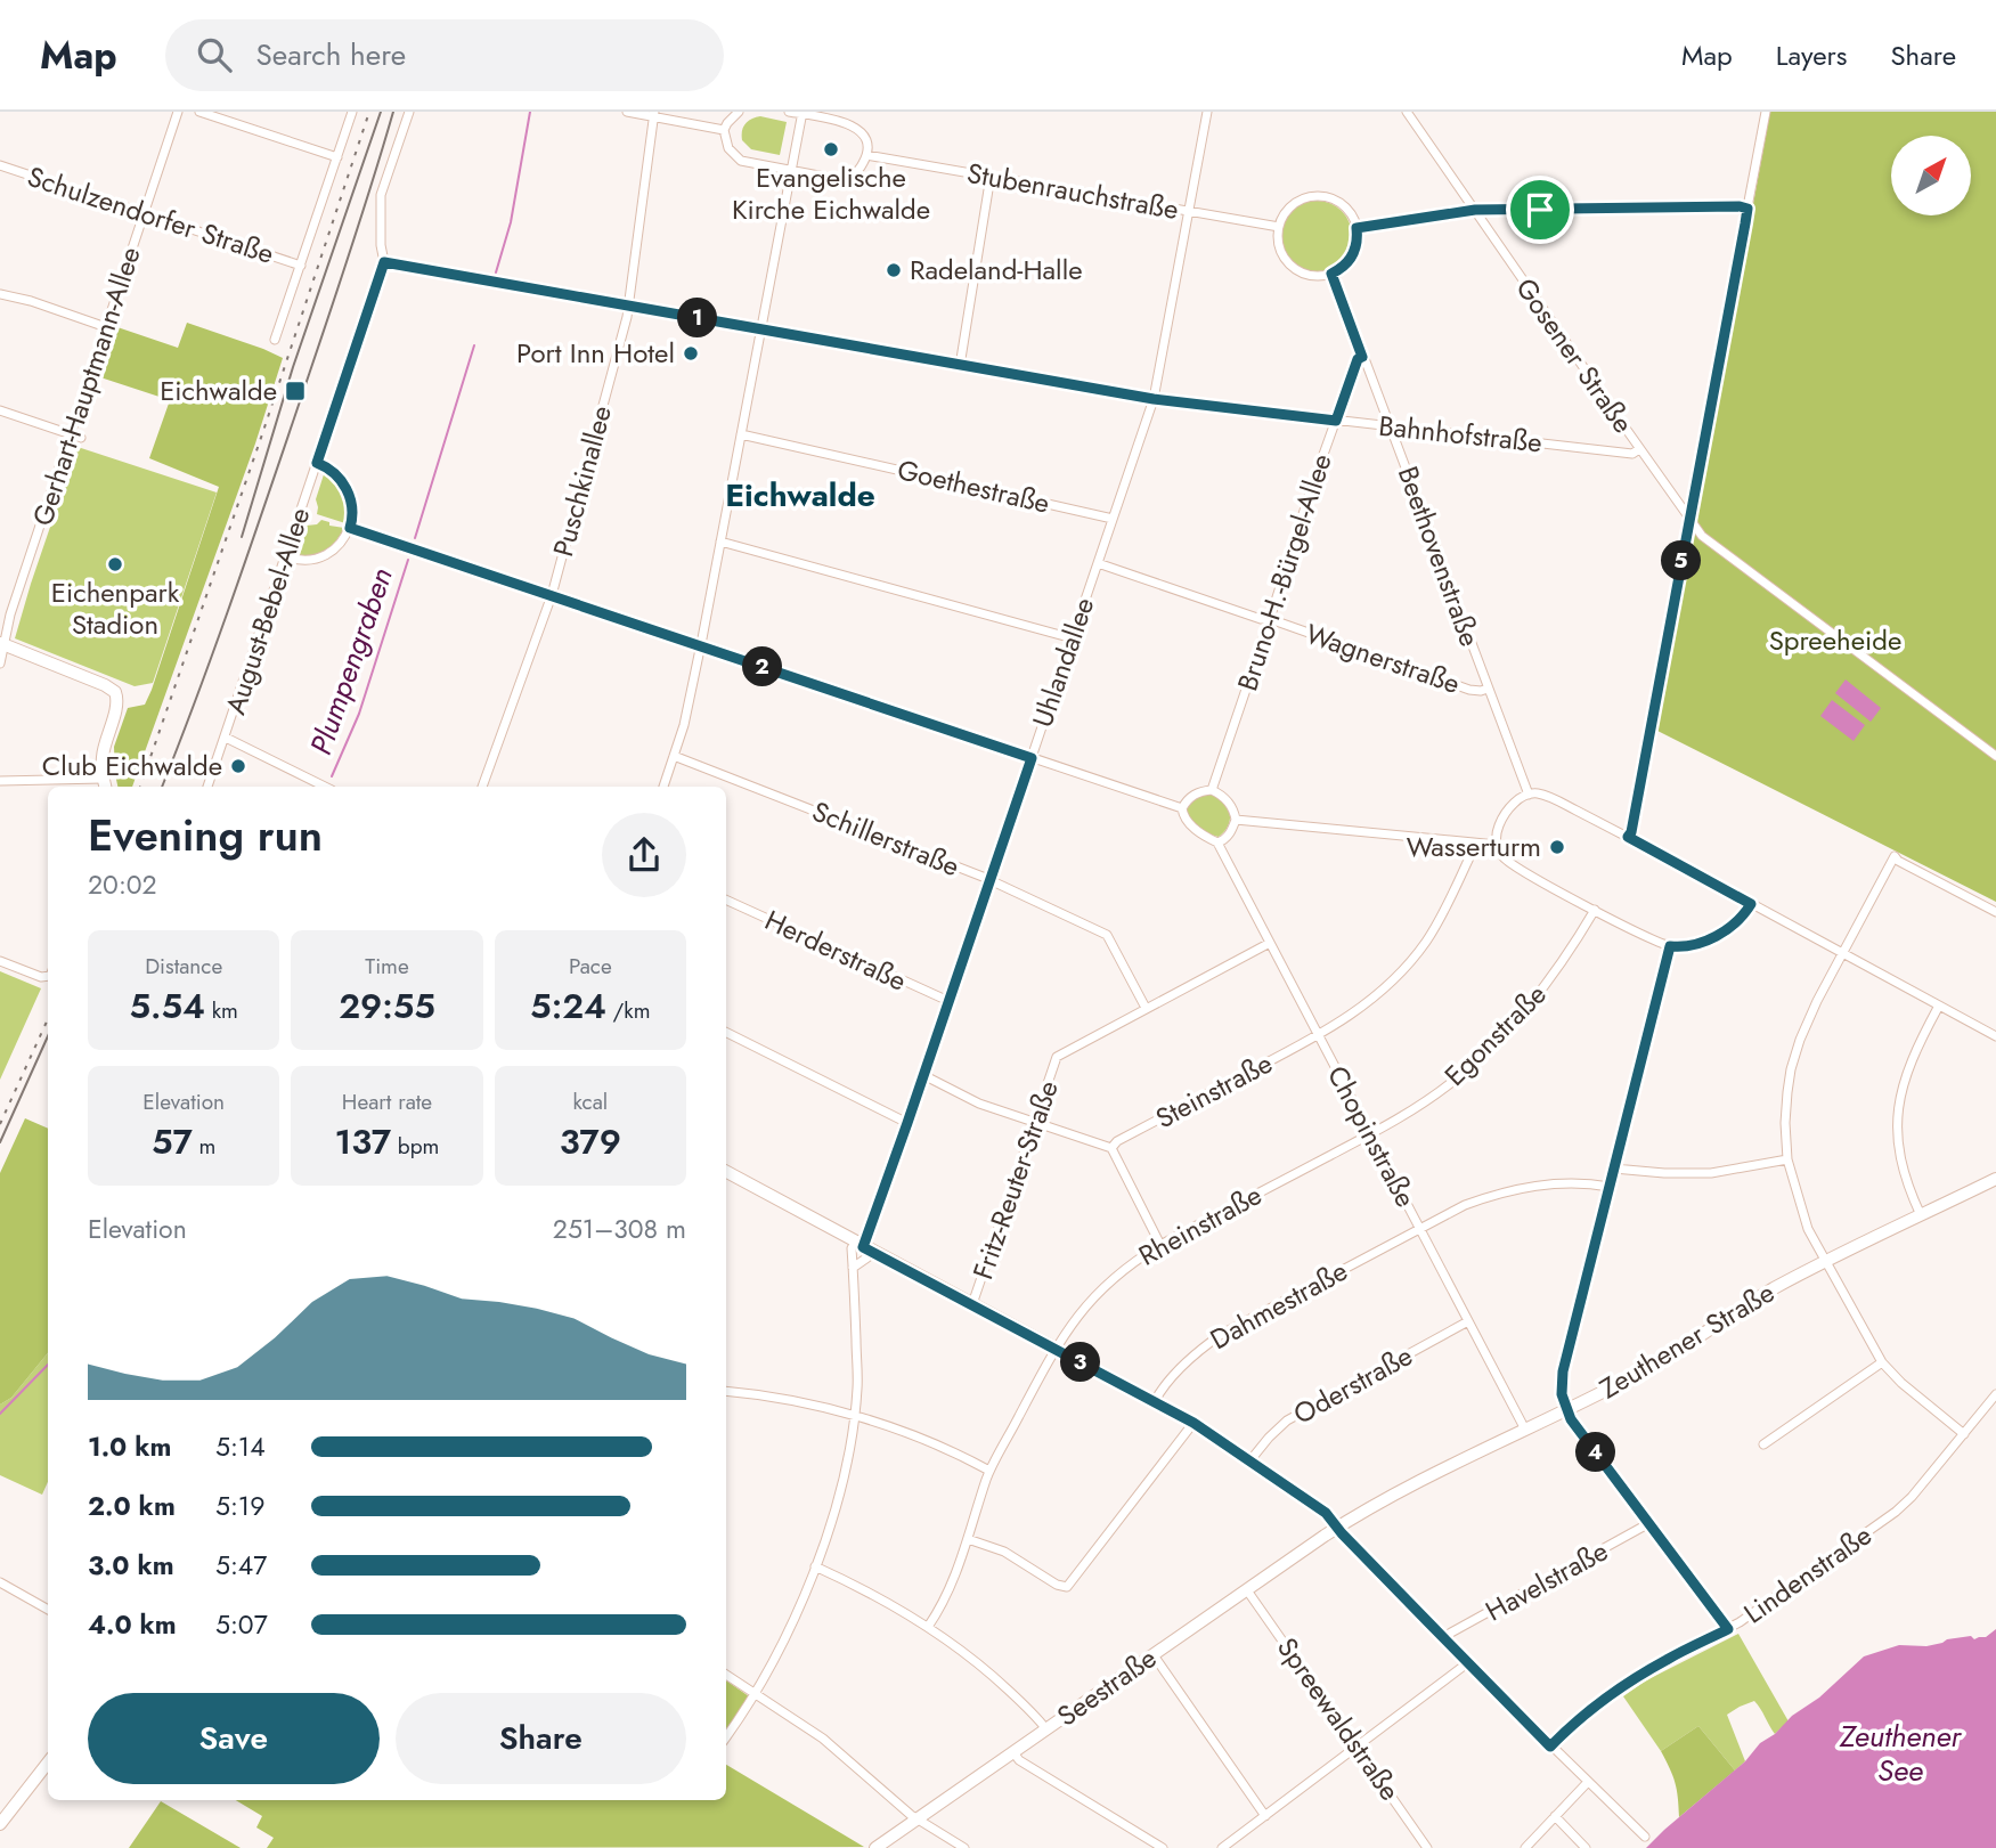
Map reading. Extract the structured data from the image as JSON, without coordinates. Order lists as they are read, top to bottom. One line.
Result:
{"streets":{"main road":["Zeuthener Straße","Seestraße"],"street":["Stubenrauchstraße","Schulzendorfer Straße","Gosener Straße","Gerhart-Hauptmann-Allee","Bahnhofstraße","Puschkinallee","Goethestraße","Beethovenstraße","Bruno-H.-Bürgel-Allee","August-Bebel-Allee","Wagnerstraße","Uhlandallee","Schillerstraße","Herderstraße","Egonstraße","Steinstraße","Chopinstraße","Fritz-Reuter-Straße","Rheinstraße","Dahmestraße","Oderstraße","Lindenstraße","Havelstraße","Spreewaldstraße"]},"crossings":[["Stubenrauchstraße","Beethovenstraße"],["Stubenrauchstraße","Uhlandallee"],["Schulzendorfer Straße","Gerhart-Hauptmann-Allee"],["Gosener Straße","Bahnhofstraße"],["Bahnhofstraße","Puschkinallee"],["Bahnhofstraße","Beethovenstraße"],["Bahnhofstraße","Bruno-H.-Bürgel-Allee"],["Bahnhofstraße","August-Bebel-Allee"],["Bahnhofstraße","Uhlandallee"],["Goethestraße","Uhlandallee"],["Beethovenstraße","Bruno-H.-Bürgel-Allee"],["Beethovenstraße","Wagnerstraße"],["Bruno-H.-Bürgel-Allee","Wagnerstraße"],["Bruno-H.-Bürgel-Allee","Chopinstraße"],["Wagnerstraße","Uhlandallee"],["Uhlandallee","Schillerstraße"],["Uhlandallee","Herderstraße"],["Schillerstraße","Fritz-Reuter-Straße"],["Egonstraße","Chopinstraße"],["Egonstraße","Rheinstraße"],["Steinstraße","Chopinstraße"],["Chopinstraße","Fritz-Reuter-Straße"],["Chopinstraße","Rheinstraße"],["Chopinstraße","Dahmestraße"],["Chopinstraße","Zeuthener Straße"],["Chopinstraße","Oderstraße"],["Zeuthener Straße","Seestraße"],["Seestraße","Spreewaldstraße"]],"districts":["Eichwalde"],"water":["Plumpengraben","Zeuthener See"],"parks":["Spreeheide"],"places":{"other":["Evangelische Kirche Eichwalde","Radeland-Halle","Port Inn Hotel","Eichenpark Stadion","Club Eichwalde","Wasserturm"],"transit":["Eichwalde"]},"north":"top right","page":{"header":"Map","search":"Search here","nav":["Map","Layers","Share"],"pins":["1","5","2","3","4"],"heading":["Evening run","20:02"],"stats":[["Distance","5.54 km"],["Time","29:55"],["Pace","5:24 /km"],["Elevation","57 m"],["Heart rate","137 bpm"],["kcal","379"]],"chart":["Elevation","251–308 m"],"list":[{"name":"1.0 km","note":"5:14"},{"name":"2.0 km","note":"5:19"},{"name":"3.0 km","note":"5:47"},{"name":"4.0 km","note":"5:07"}],"buttons":["Save","Share"]}}
